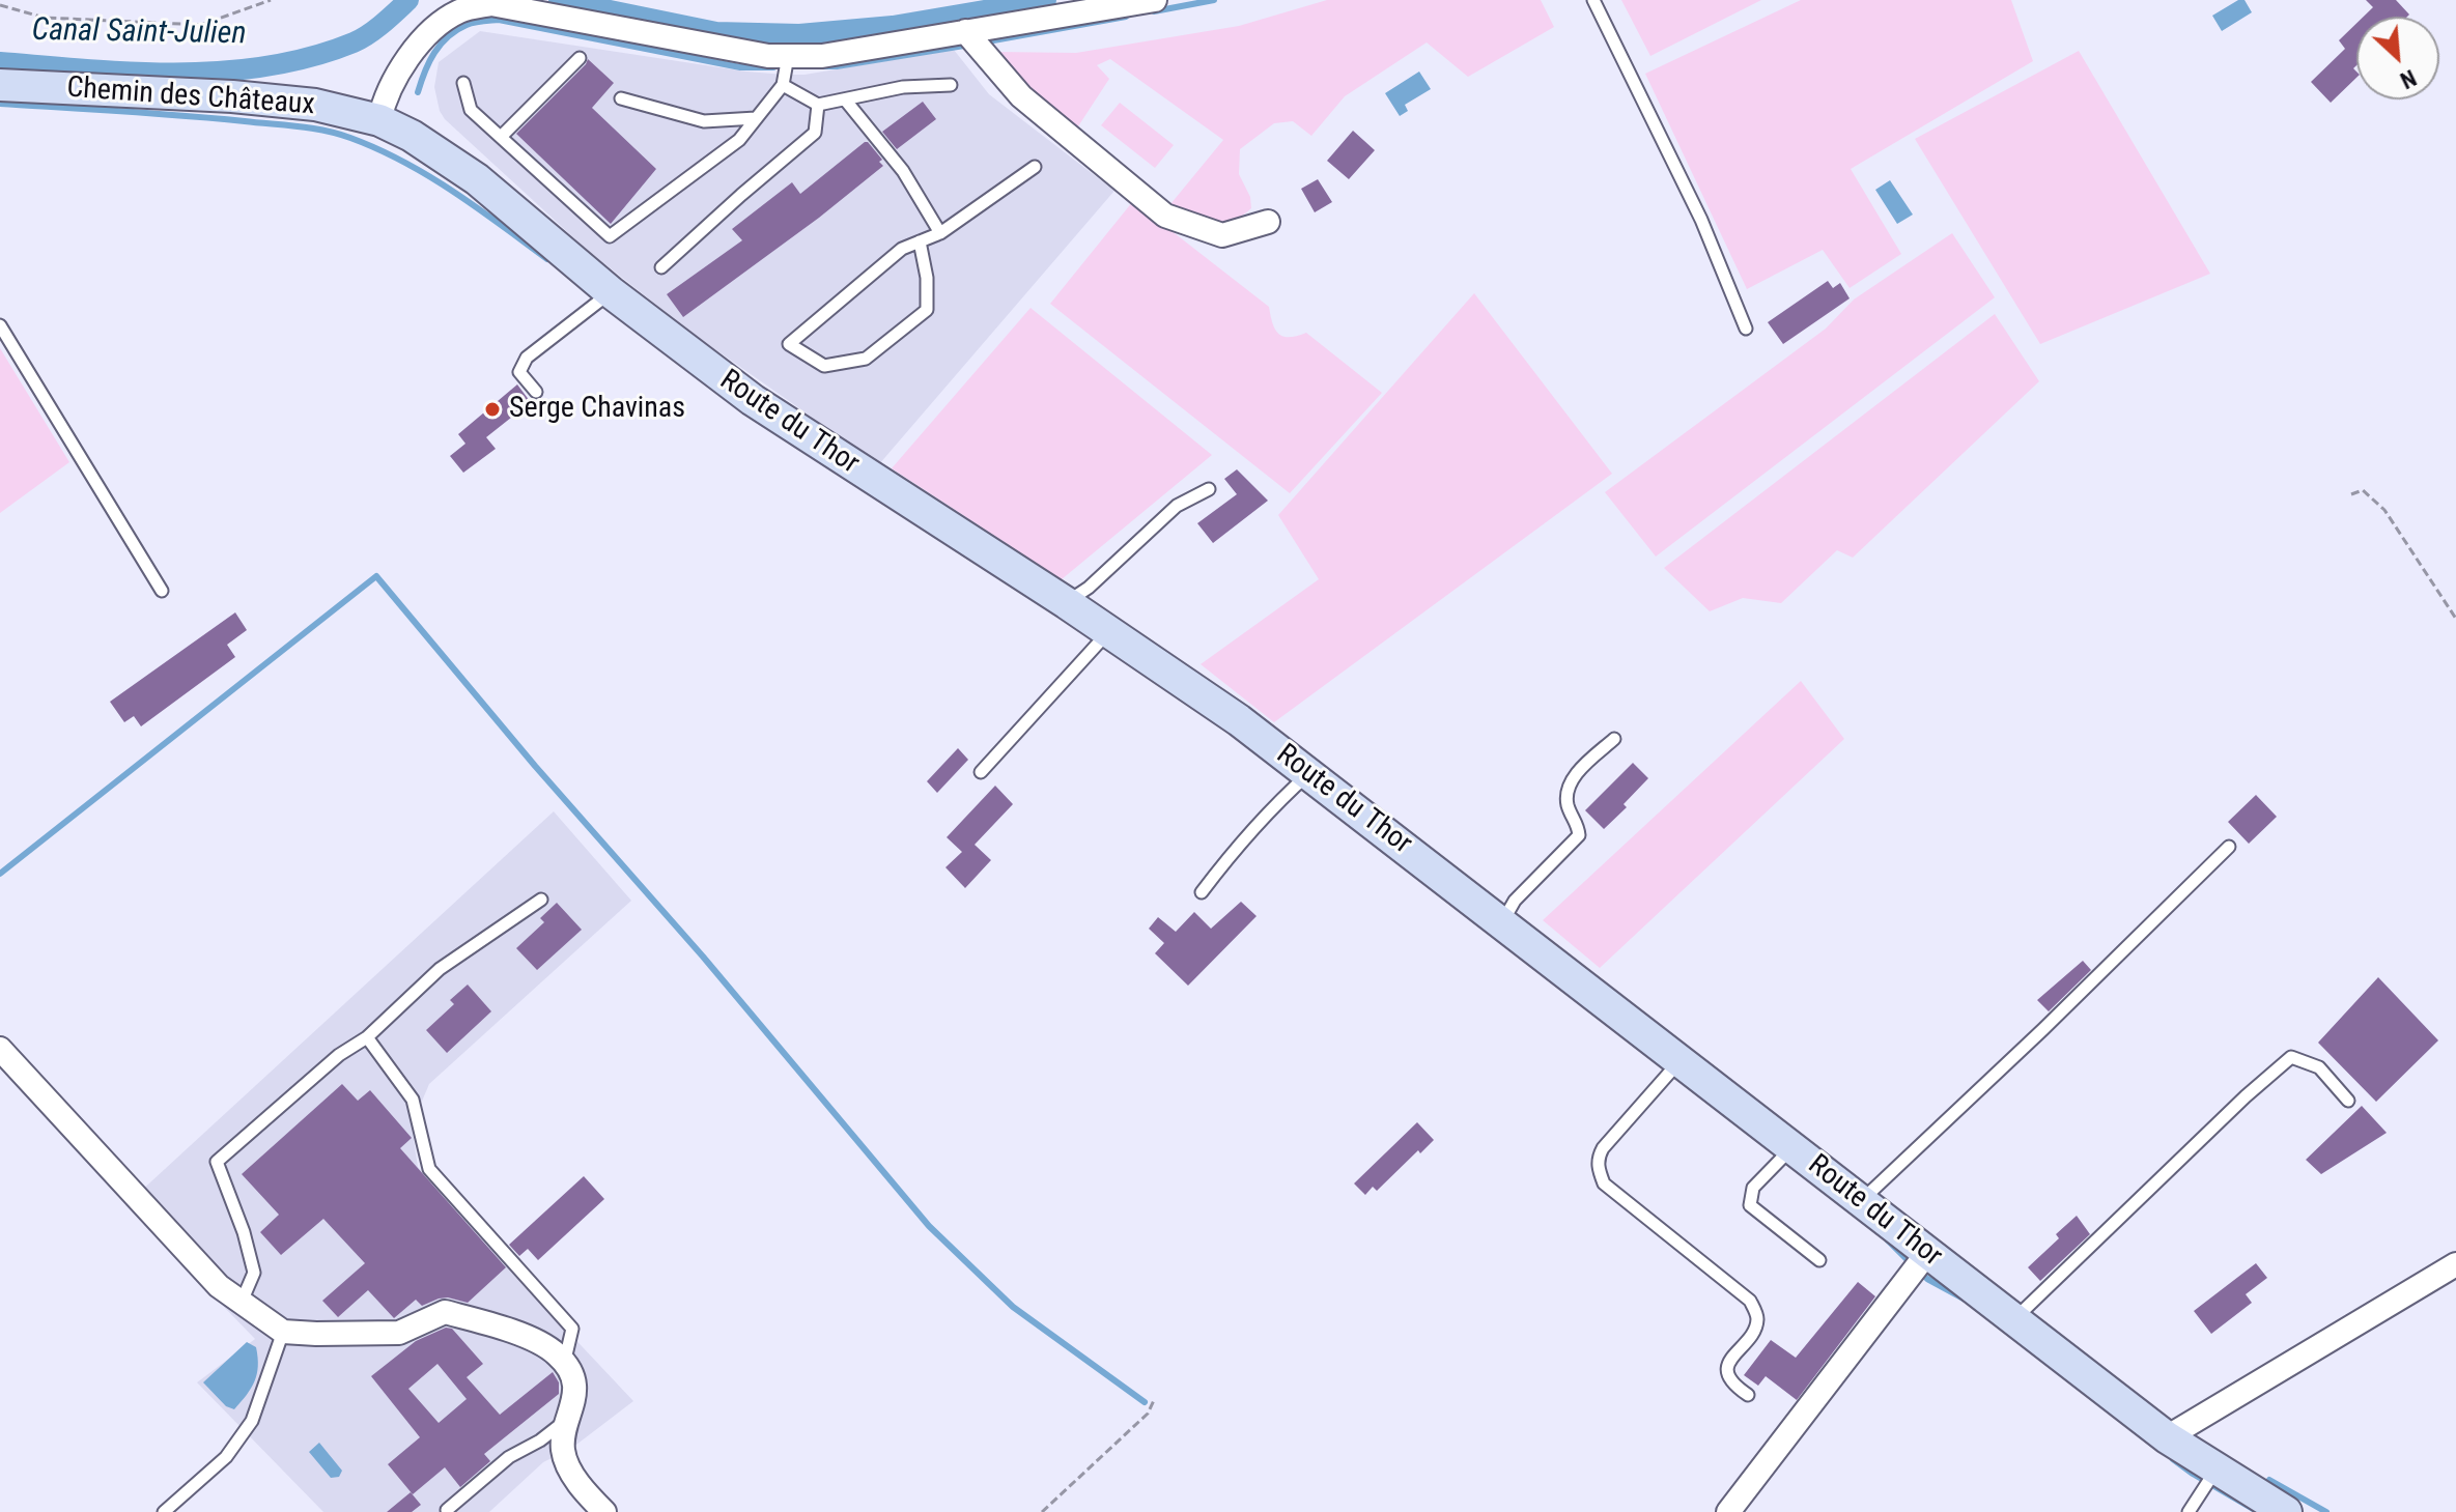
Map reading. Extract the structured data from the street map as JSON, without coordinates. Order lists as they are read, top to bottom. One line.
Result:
{"streets":{"street":["Chemin des Châteaux","Route du Thor"]},"crossings":[["Chemin des Châteaux","Route du Thor"]],"water":["Canal Saint-Julien"],"places":["Serge Chavinas"],"north":"bottom right"}
